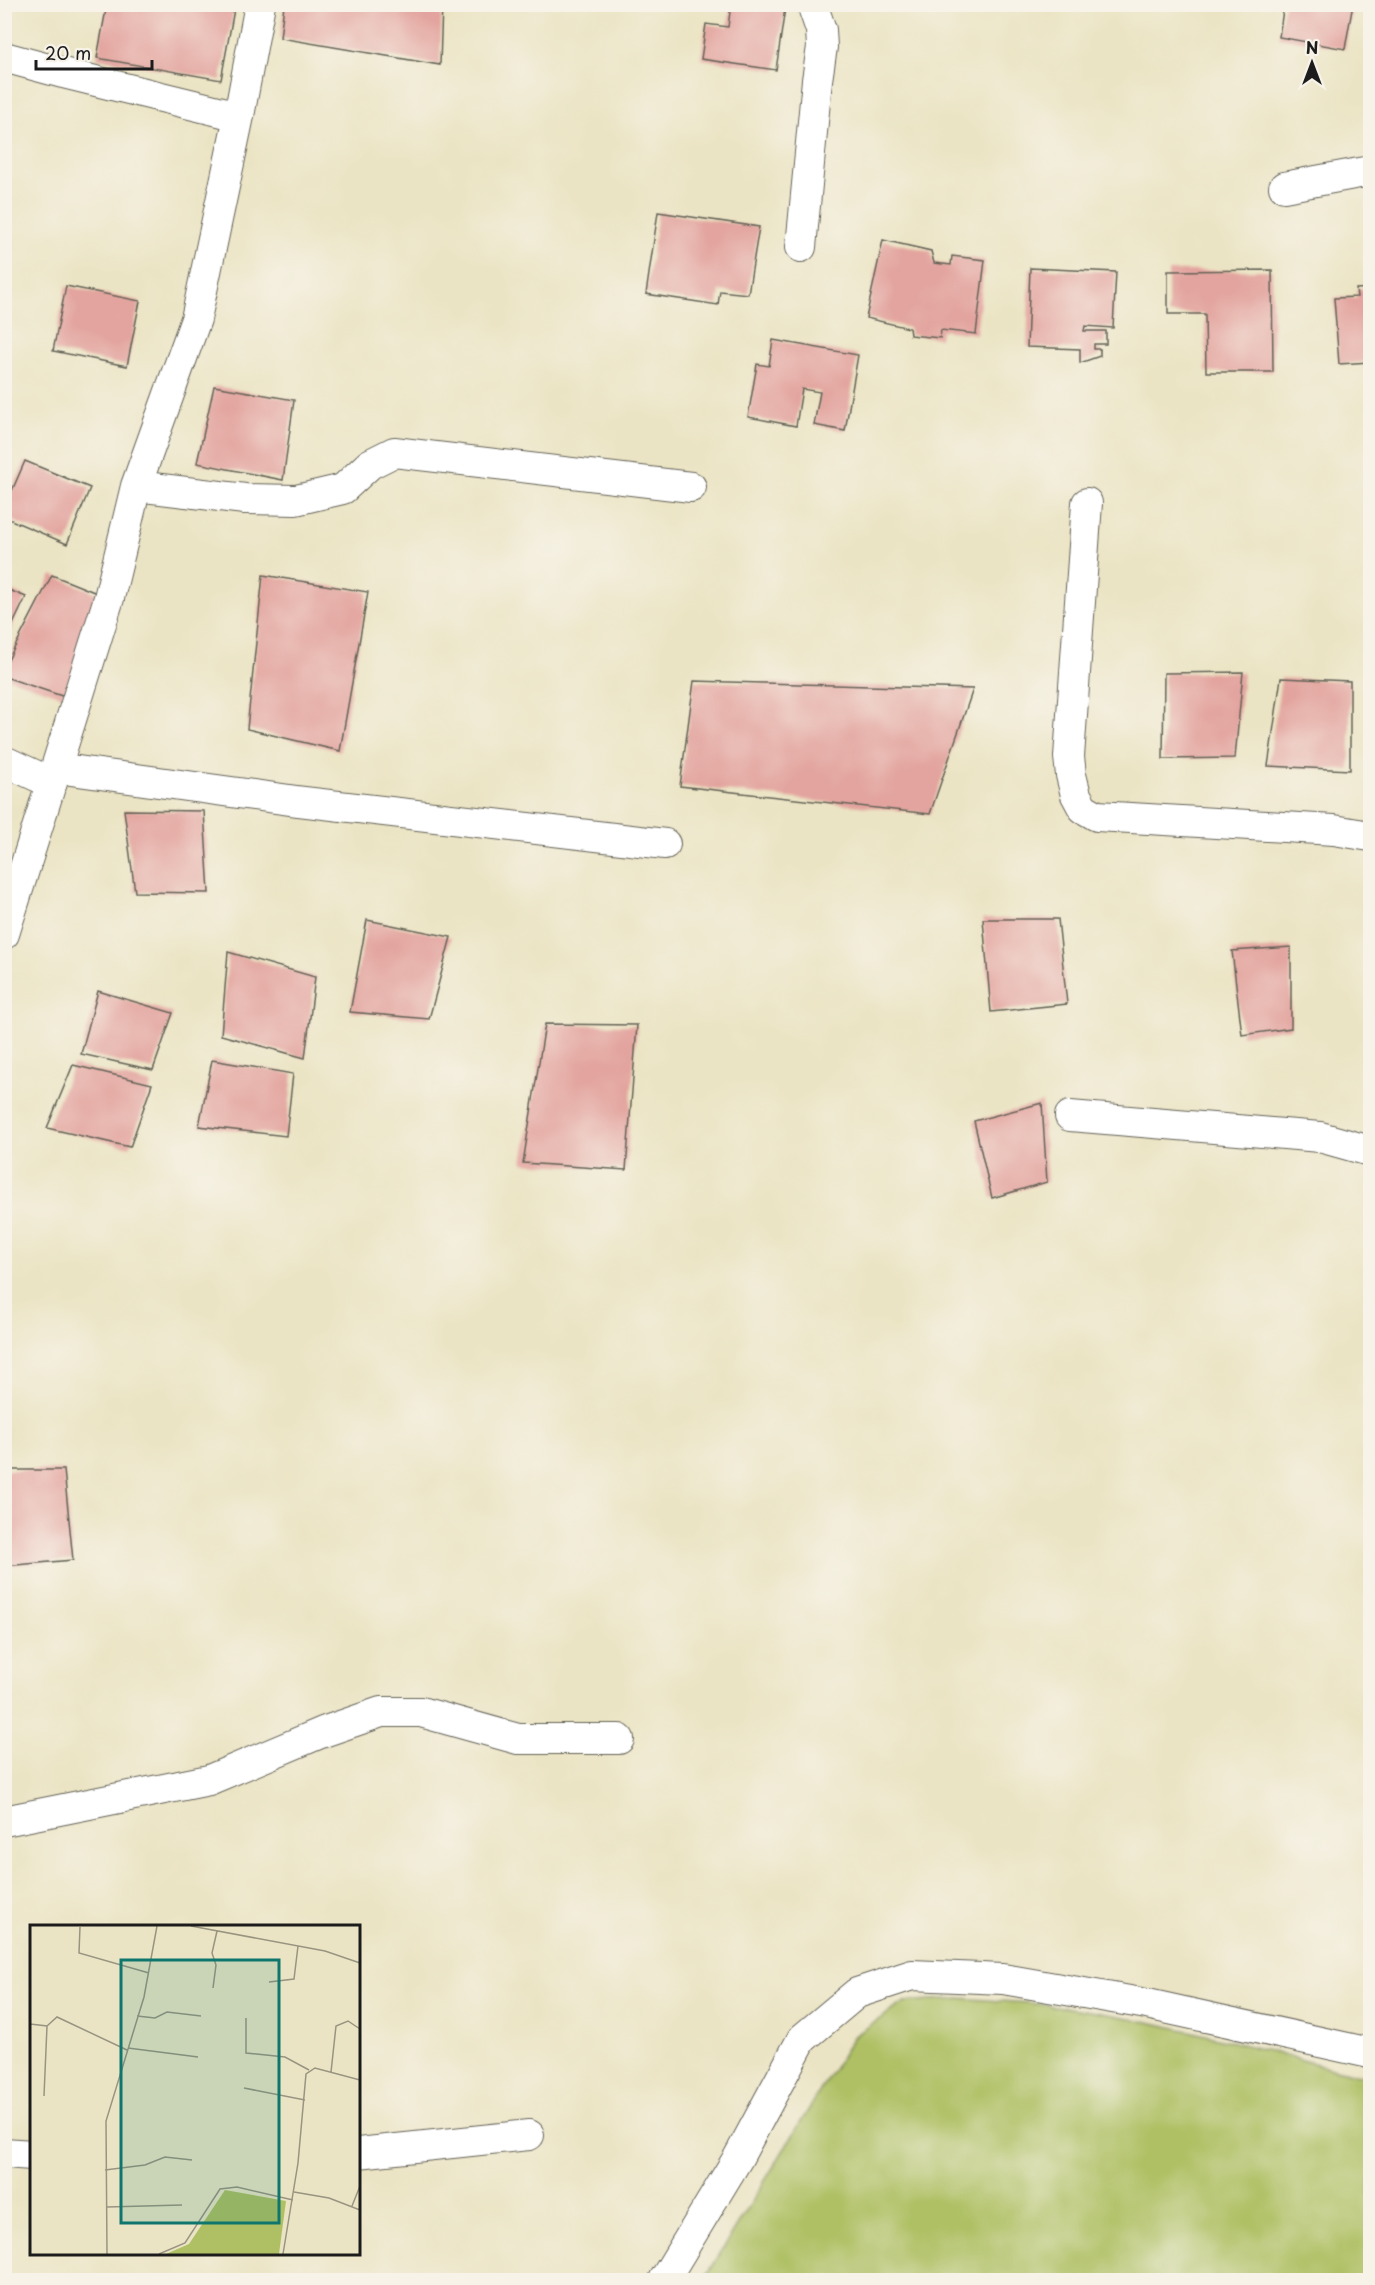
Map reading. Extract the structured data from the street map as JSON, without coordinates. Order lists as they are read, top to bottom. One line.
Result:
{"scale_bar":"20 m","north":"top"}
